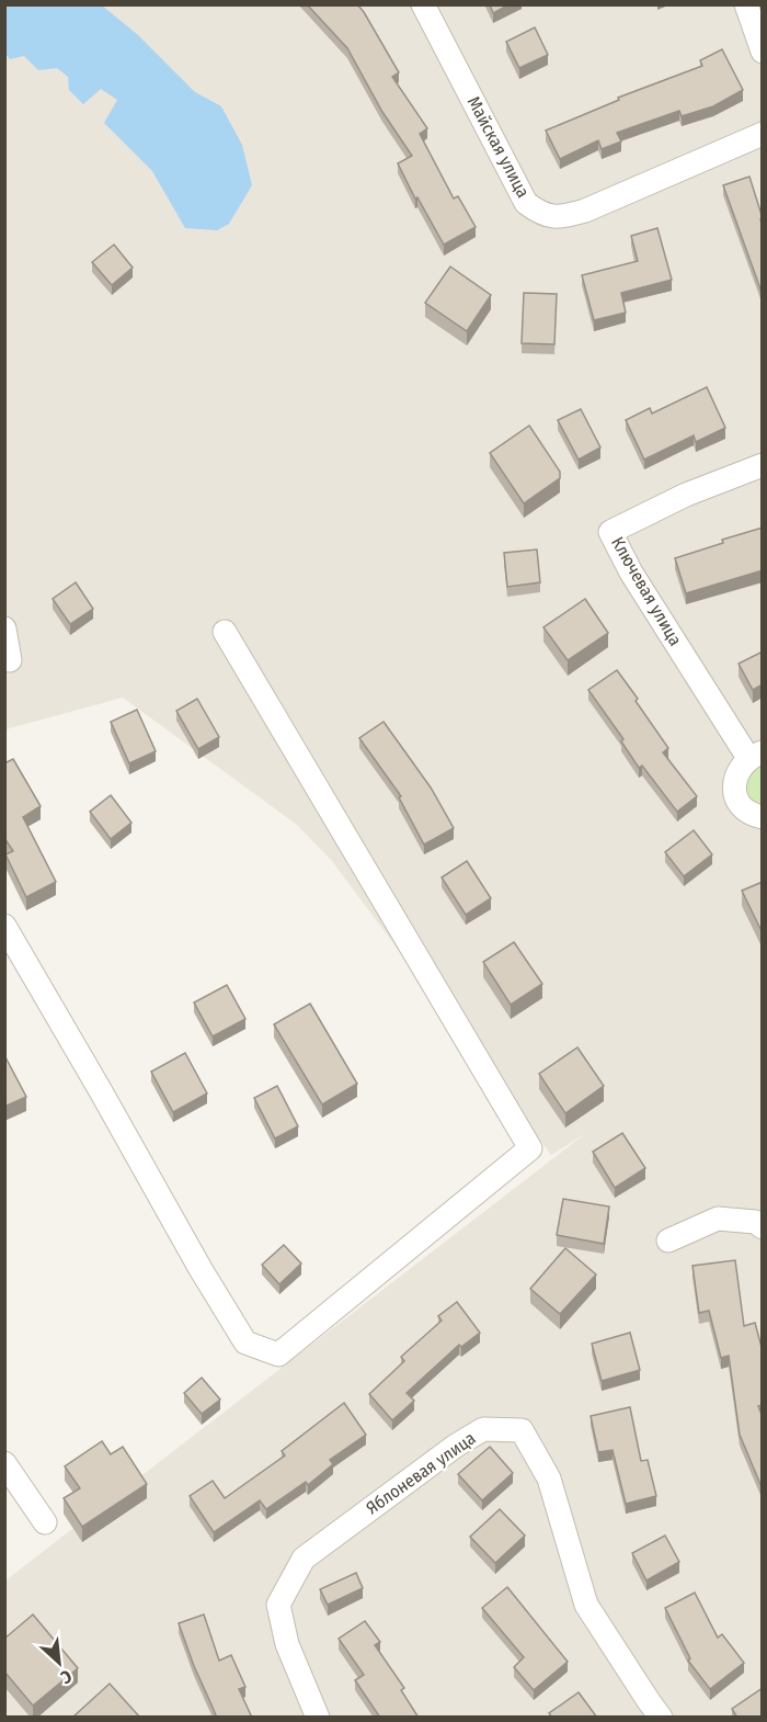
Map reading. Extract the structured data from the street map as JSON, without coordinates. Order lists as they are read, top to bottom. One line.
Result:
{"streets":{"street":["Майская улица","Ключевая улица","Яблоневая улица"]},"north":"bottom right"}
